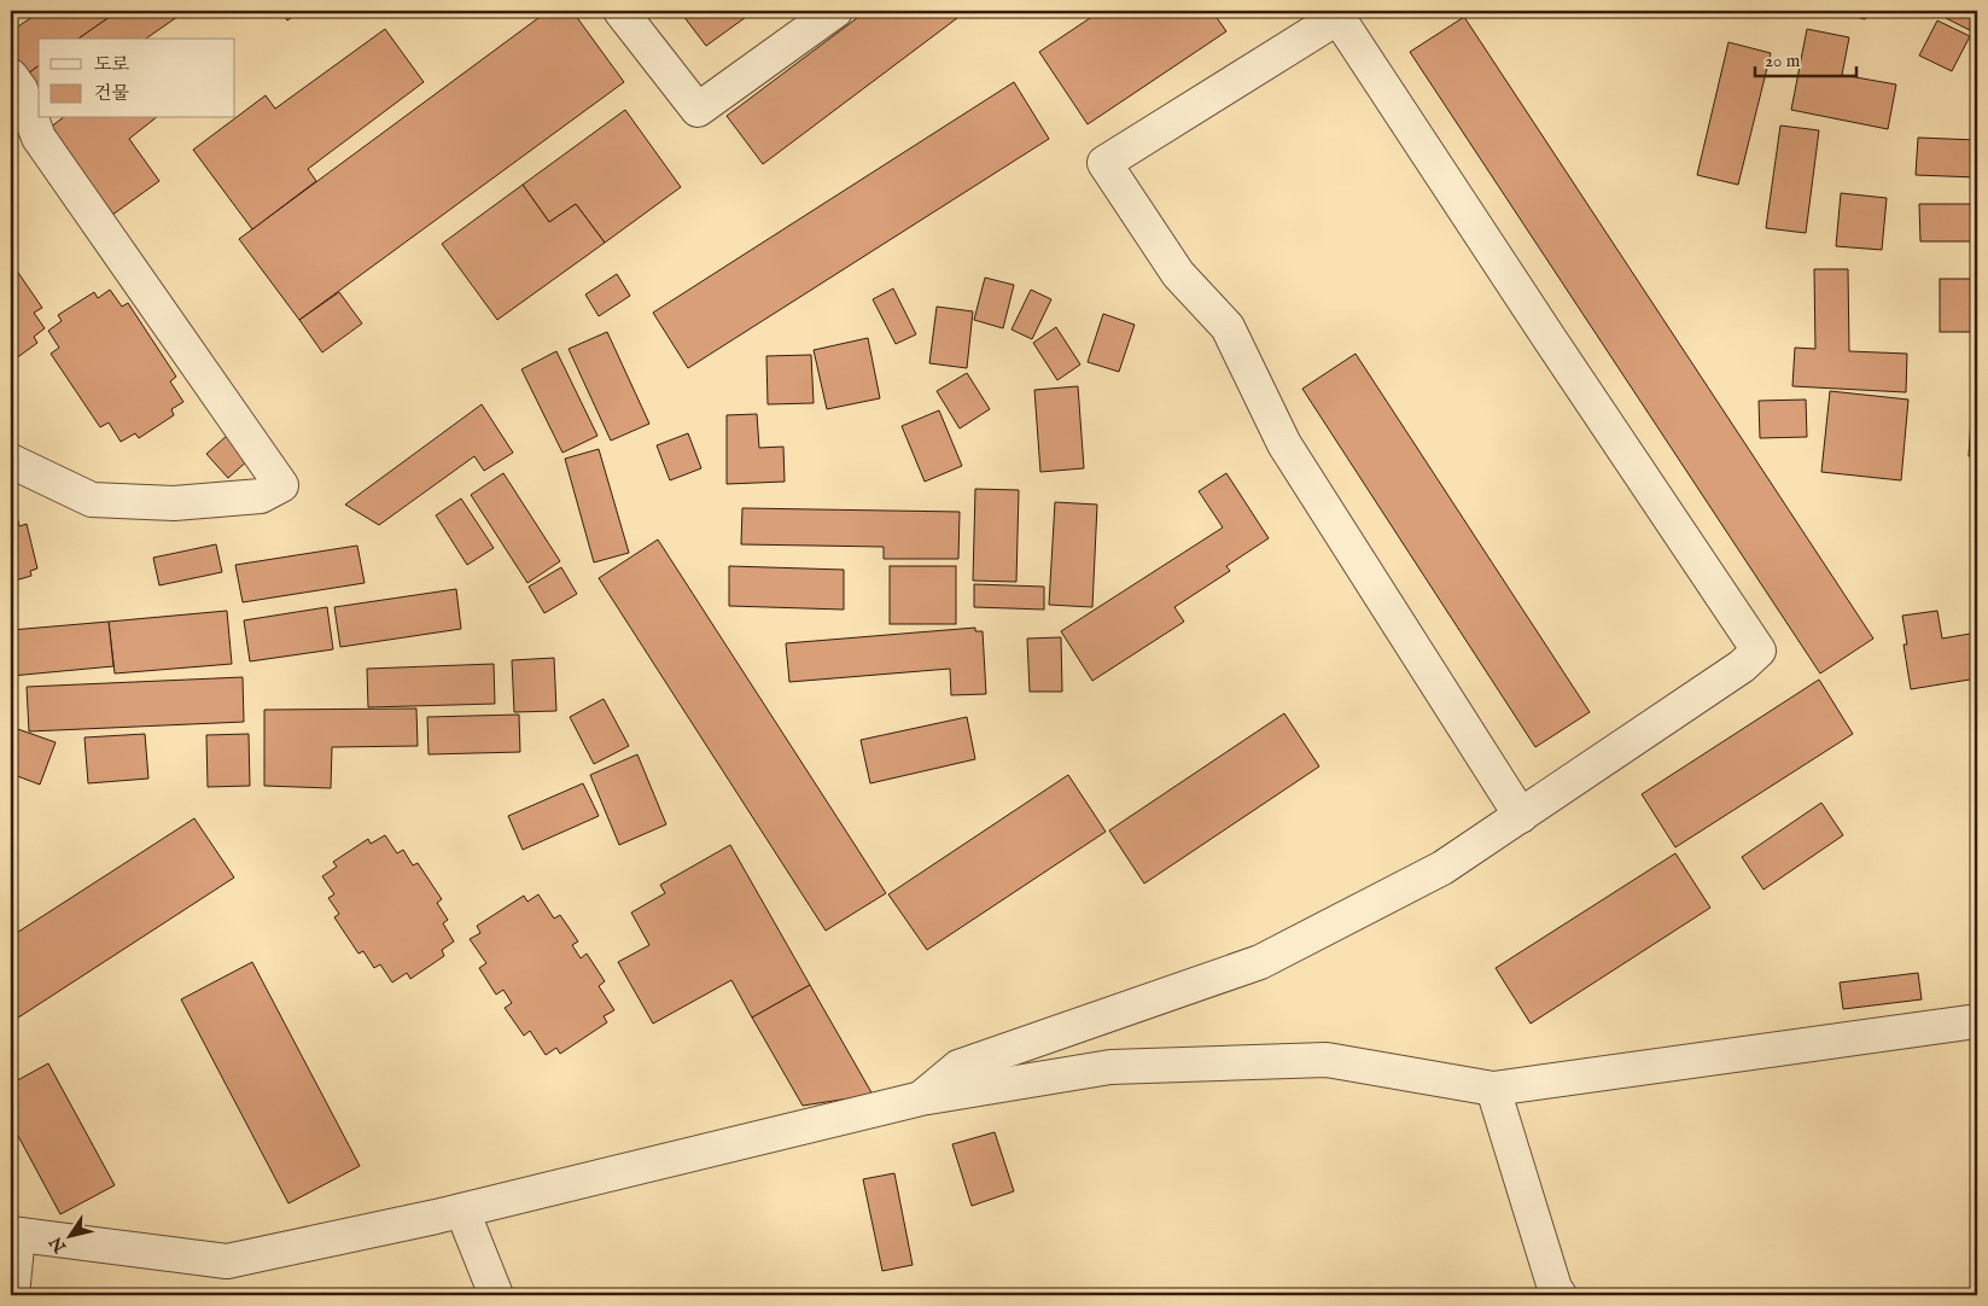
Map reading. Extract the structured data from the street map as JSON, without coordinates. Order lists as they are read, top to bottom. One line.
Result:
{"legend":["도로","건물"],"scale_bar":"20 m","north":"bottom left"}
